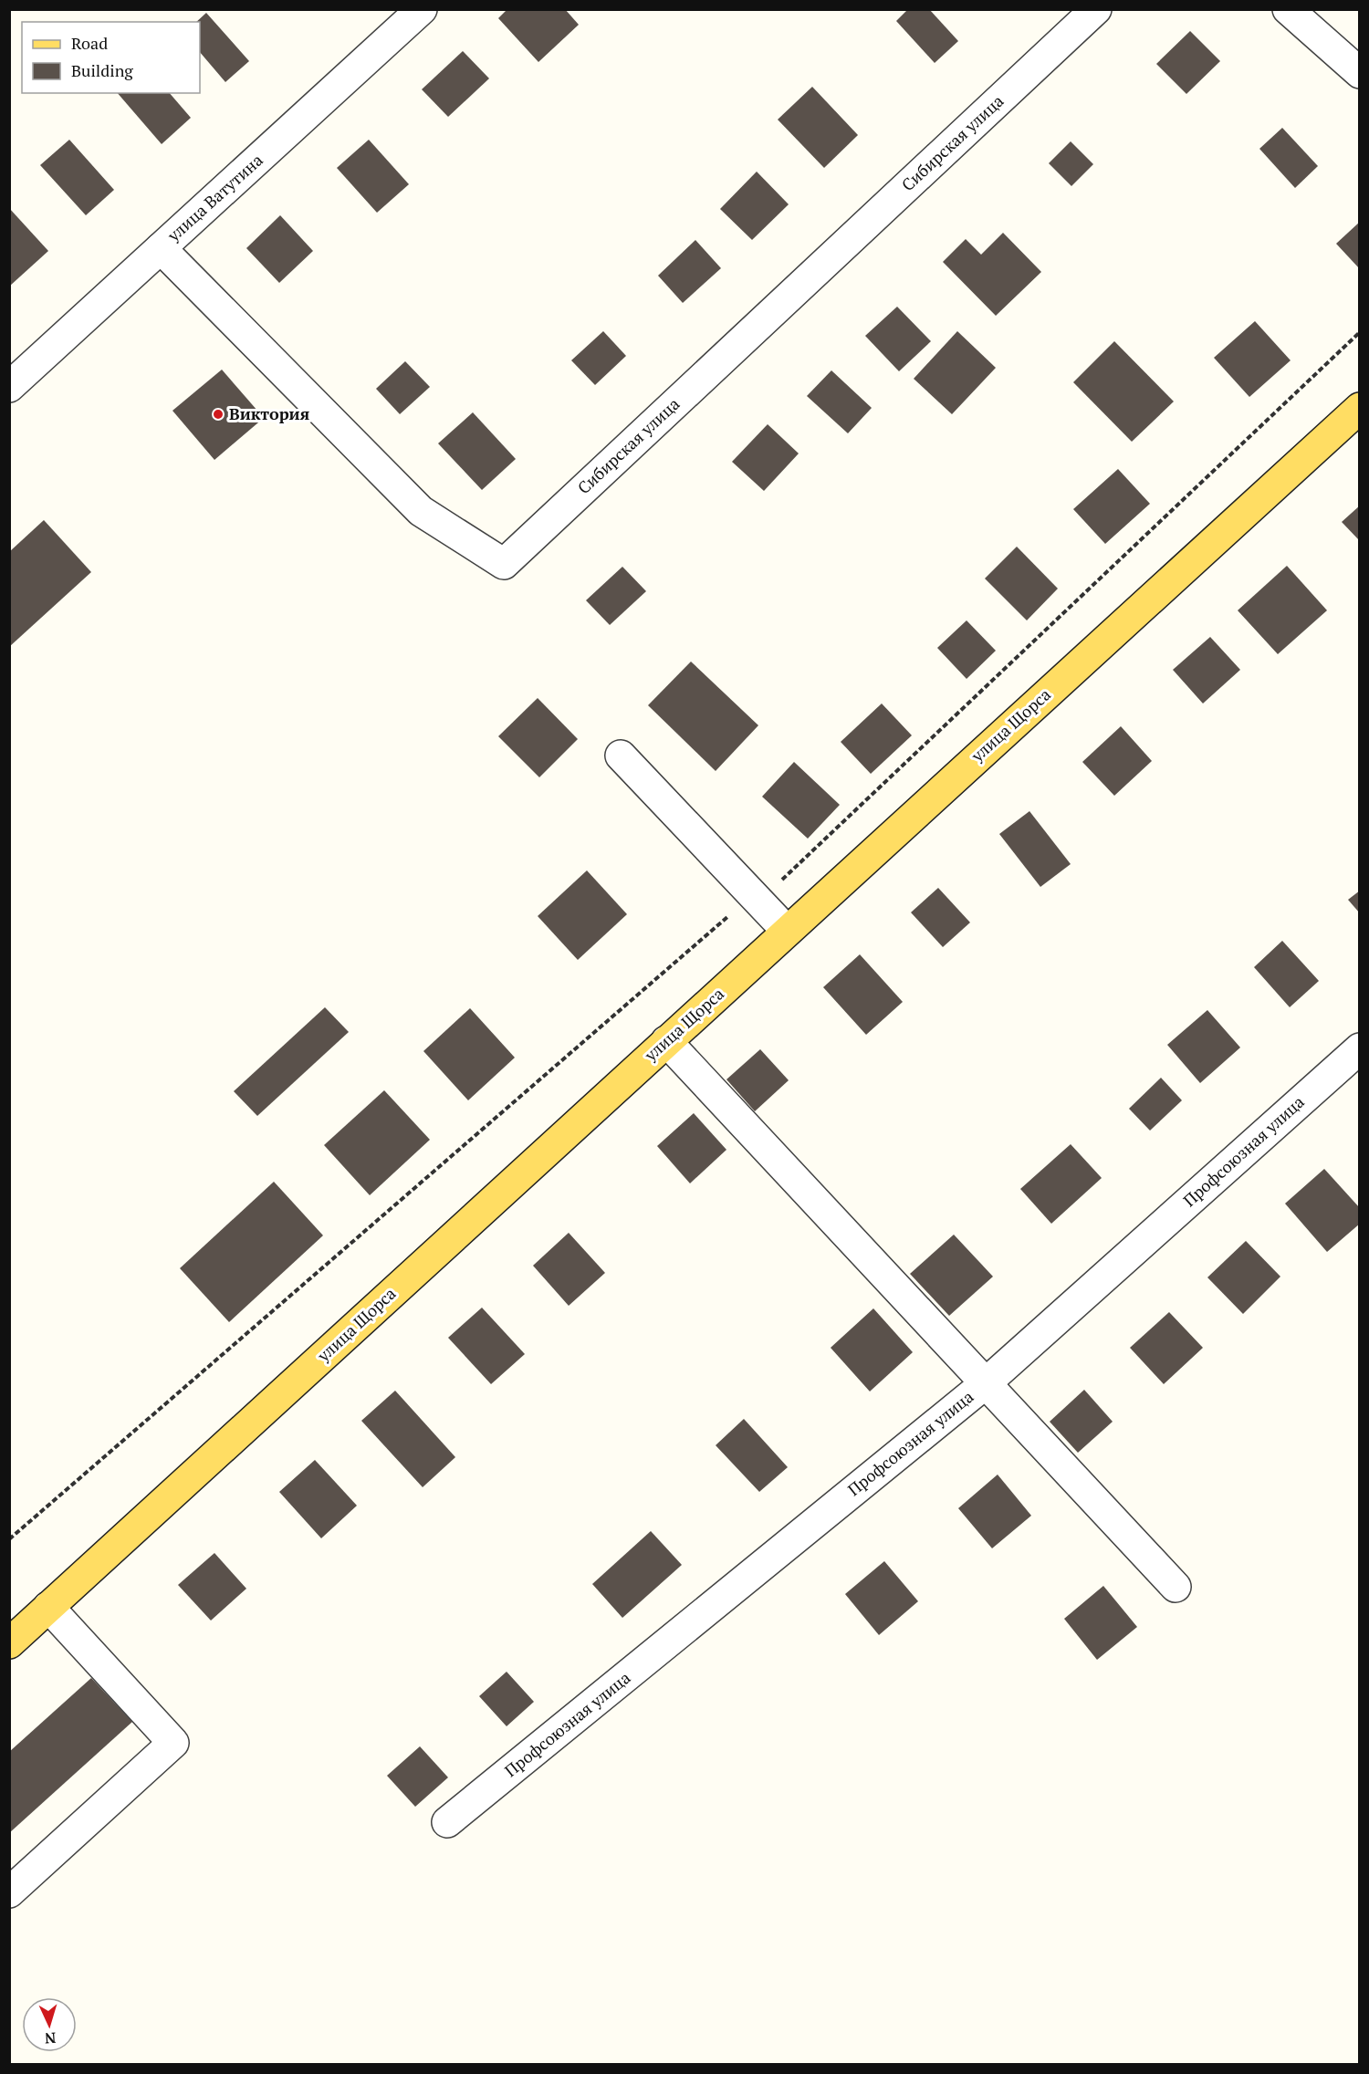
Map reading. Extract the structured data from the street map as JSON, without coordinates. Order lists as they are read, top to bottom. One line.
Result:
{"streets":{"main road":["улица Щорса"],"street":["Сибирская улица","улица Ватутина","Профсоюзная улица"]},"crossings":[["Сибирская улица","улица Ватутина"]],"places":["Виктория"],"legend":["Road","Building"],"north":"bottom"}
